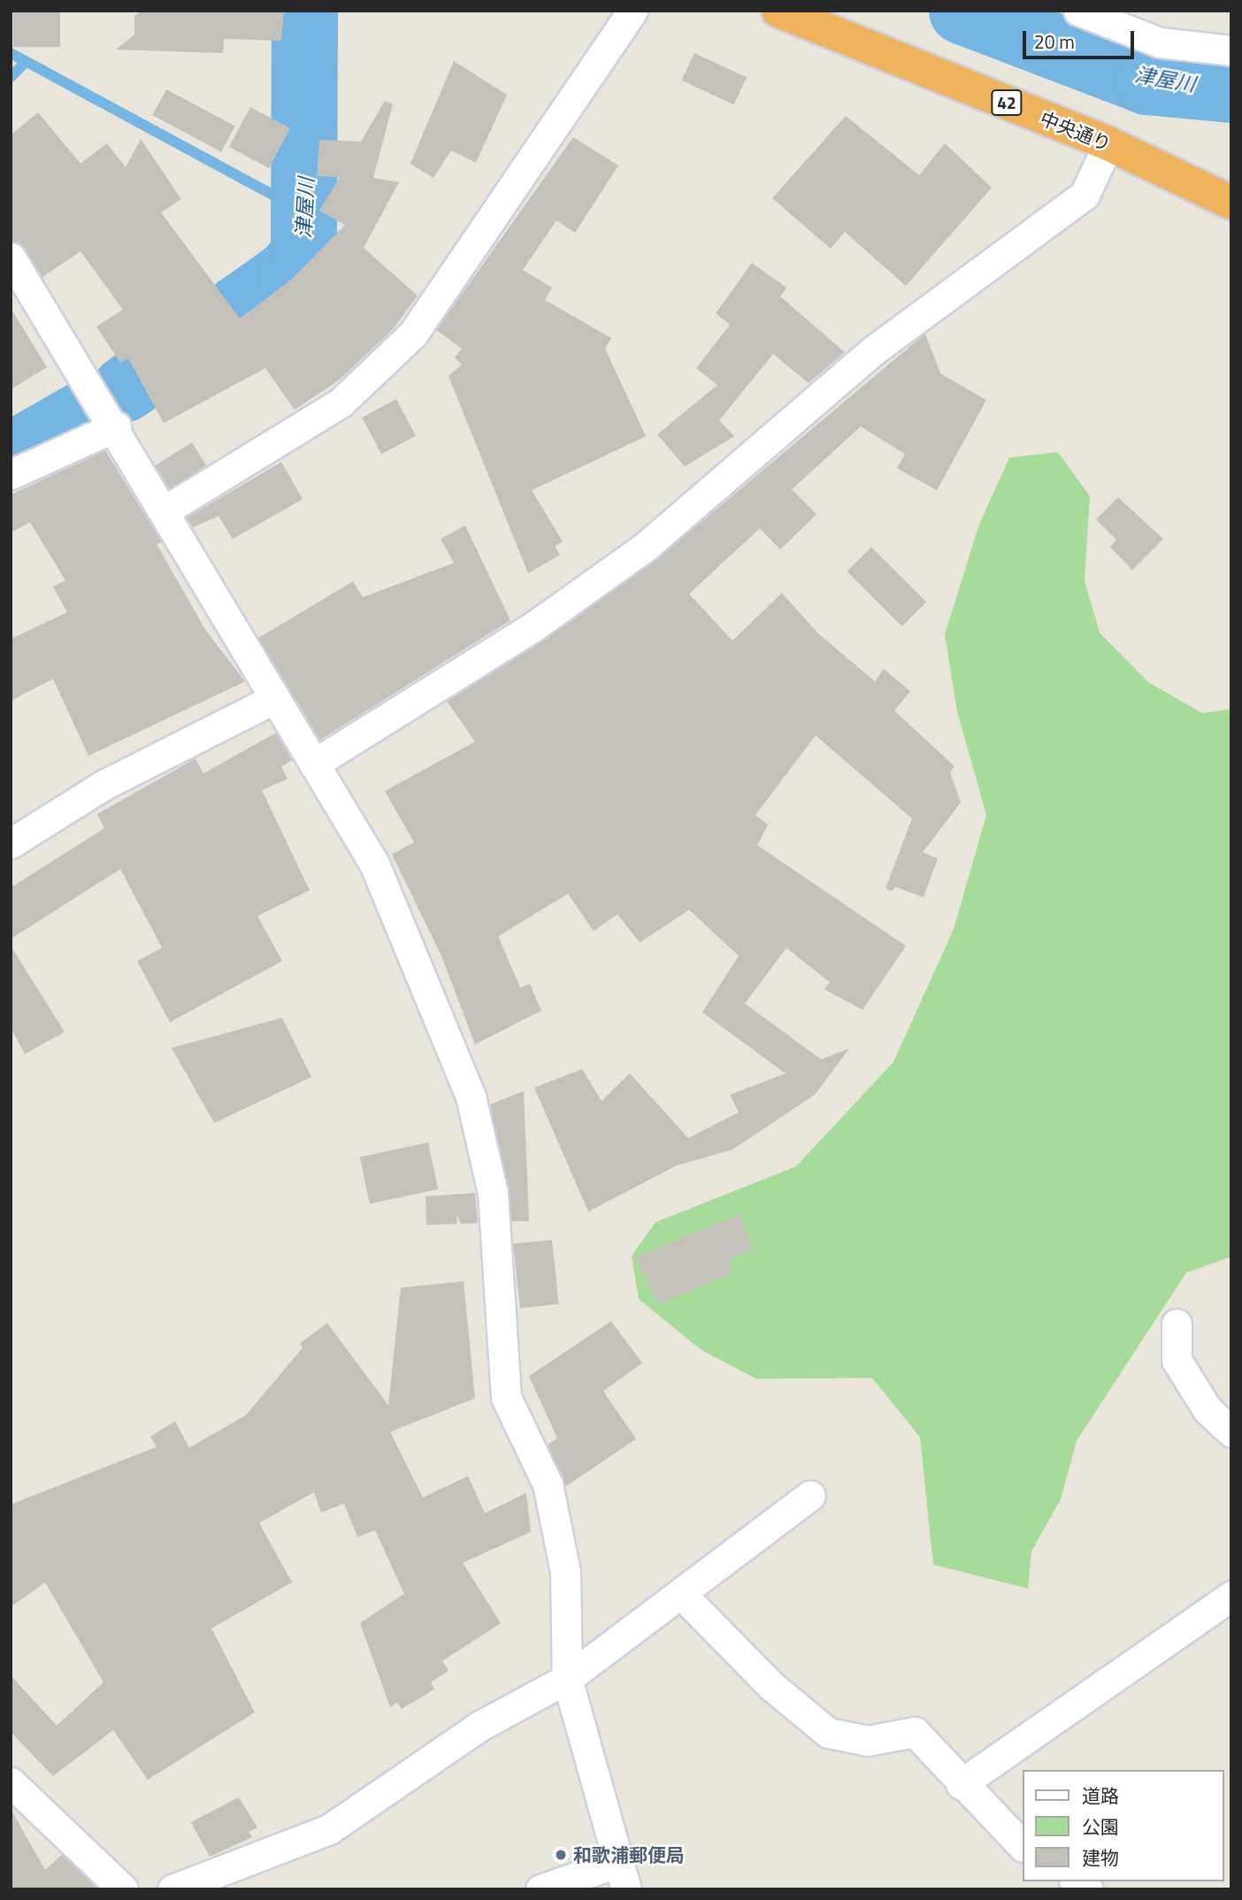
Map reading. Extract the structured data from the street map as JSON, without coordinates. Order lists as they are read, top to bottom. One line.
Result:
{"streets":{"highway":["42","中央通り"]},"water":["津屋川"],"places":["和歌浦郵便局"],"legend":["道路","公園","建物"],"scale_bar":"20 m"}
